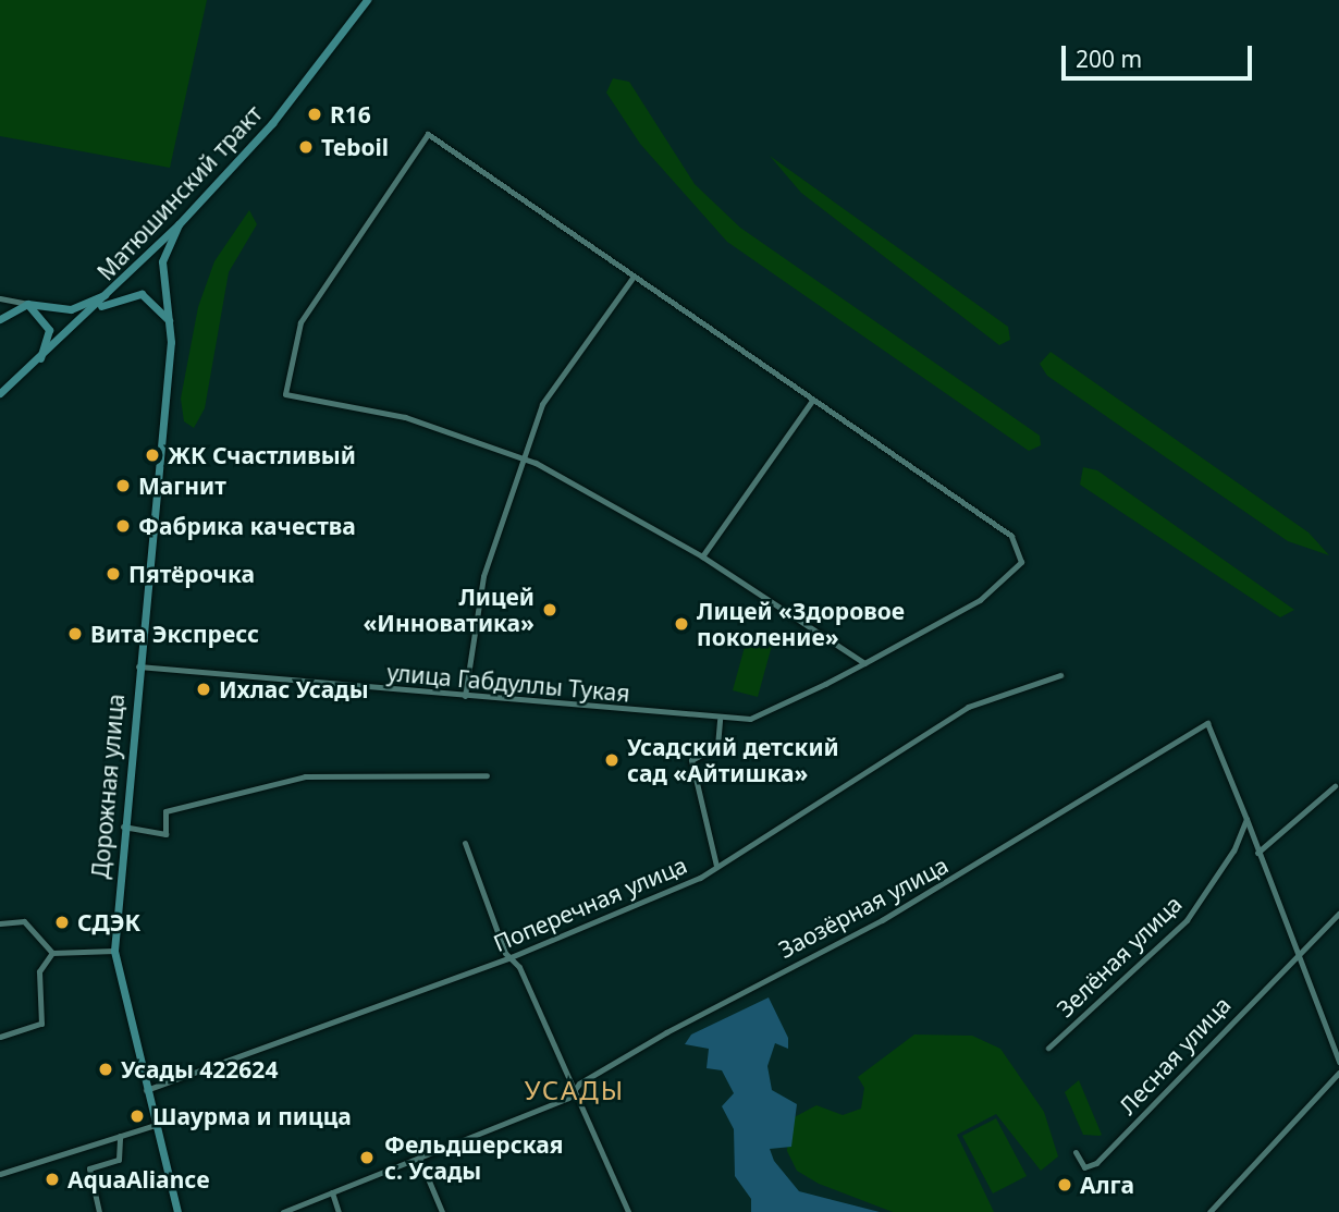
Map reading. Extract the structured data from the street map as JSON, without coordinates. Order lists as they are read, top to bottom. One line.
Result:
{"streets":{"street":["Матюшинский тракт","улица Габдуллы Тукая","Дорожная улица","Поперечная улица","Заозёрная улица","Зелёная улица","Лесная улица"]},"crossings":[["Матюшинский тракт","Дорожная улица"],["улица Габдуллы Тукая","Дорожная улица"],["Дорожная улица","Поперечная улица"],["Заозёрная улица","Зелёная улица"]],"districts":["УСАДЫ"],"places":["R16","Teboil","ЖК Счастливый","Магнит","Фабрика качества","Пятёрочка","Лицей «Инноватика»","Лицей «Здоровое поколение»","Вита Экспресс","Ихлас Усады","Усадский детский сад «Айтишка»","СДЭК","Усады 422624","Шаурма и пицца","Фельдшерская с. Усады","AquaAliance","Алга"],"scale_bar":"200 m"}
